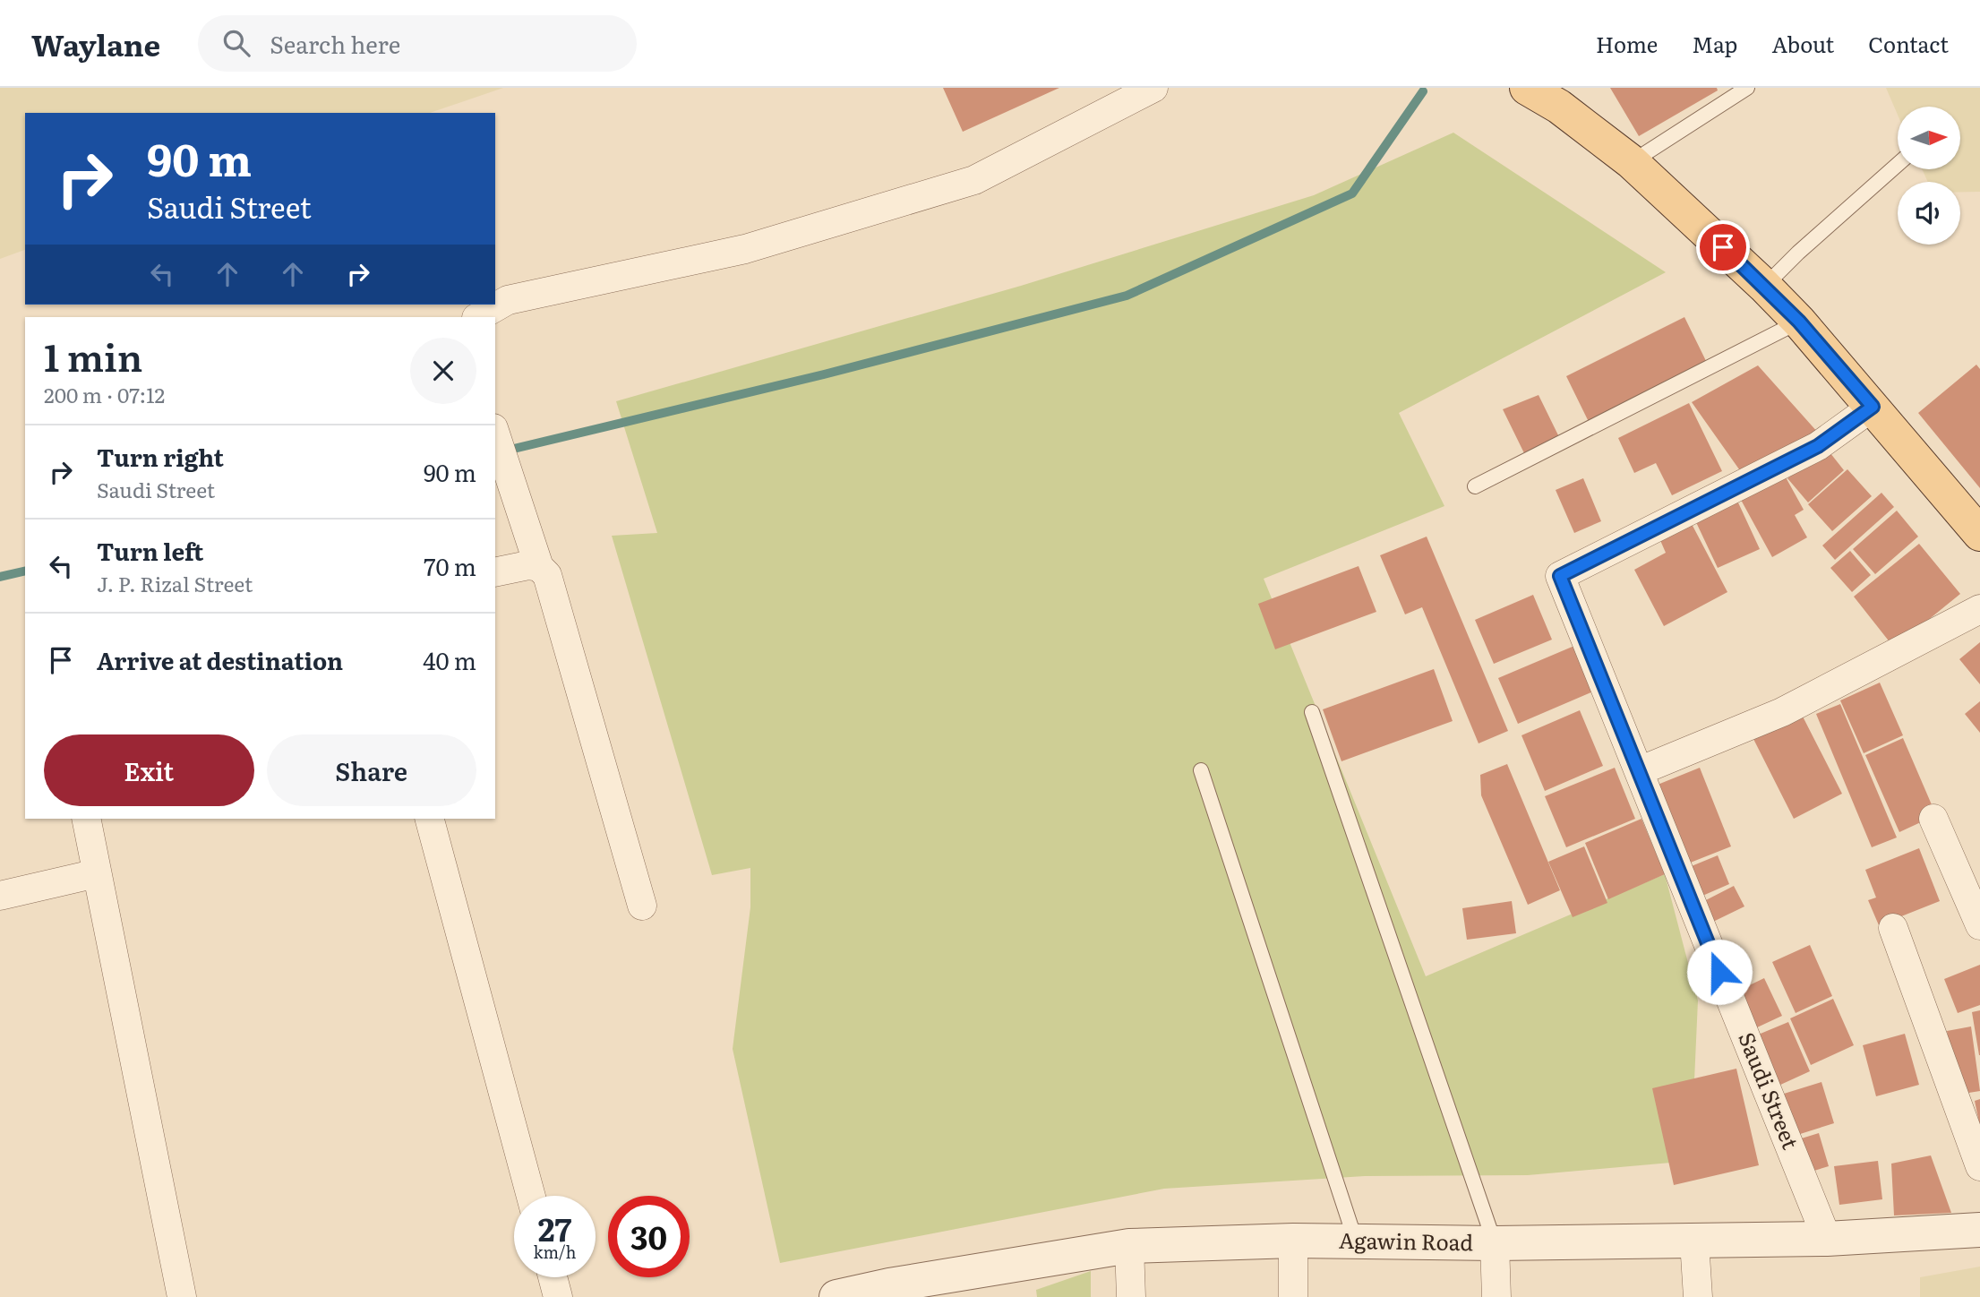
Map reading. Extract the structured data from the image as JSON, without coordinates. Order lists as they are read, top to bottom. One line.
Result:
{"streets":{"street":["Saudi Street","Agawin Road"]},"crossings":[["Saudi Street","Agawin Road"]],"north":"right","page":{"header":"Waylane","search":"Search here","nav":["Home","Map","About","Contact"],"turn":["90 m","Saudi Street"],"heading":["1 min","200 m · 07:12"],"list":[{"name":"Turn right","note":"Saudi Street","value":"90 m"},{"name":"Turn left","note":"J. P. Rizal Street","value":"70 m"},{"name":"Arrive at destination","value":"40 m"}],"buttons":["Exit","Share"],"speed":"27 km/h","limit":"30"}}
